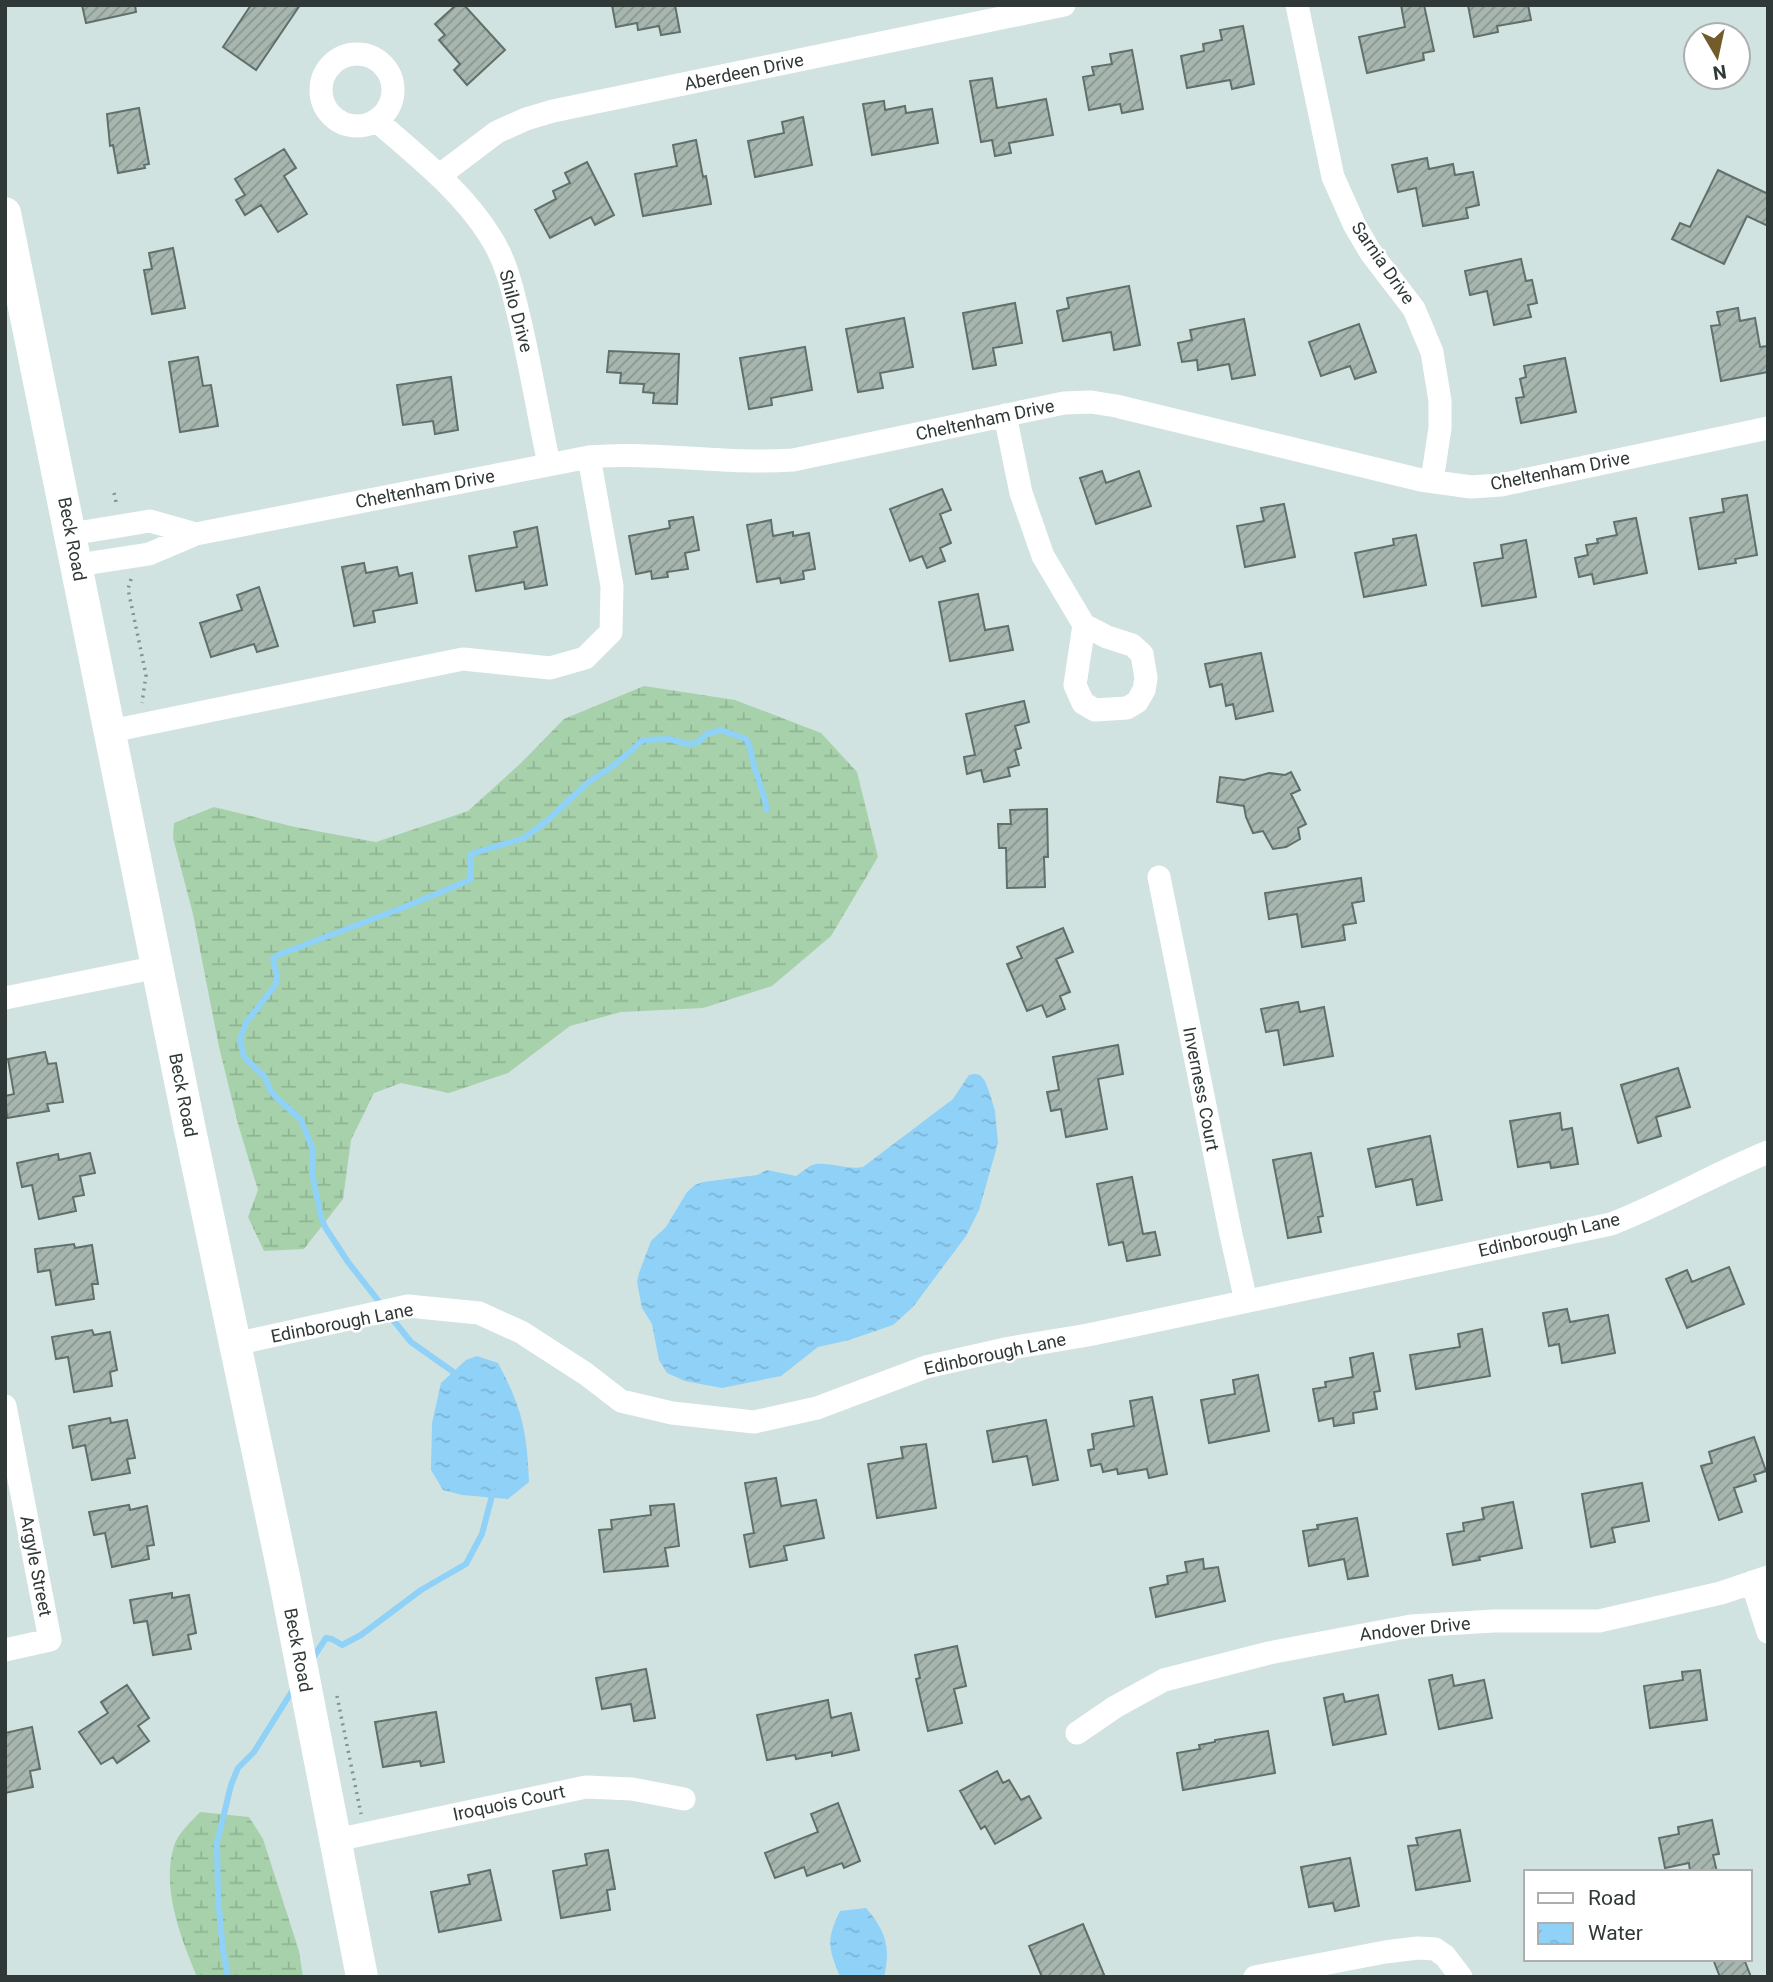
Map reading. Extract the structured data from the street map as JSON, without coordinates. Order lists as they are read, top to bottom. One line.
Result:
{"streets":{"main road":["Beck Road"],"street":["Aberdeen Drive","Sarnia Drive","Shilo Drive","Cheltenham Drive","Inverness Court","Edinborough Lane","Argyle Street","Andover Drive","Iroquois Court"]},"crossings":[["Aberdeen Drive","Shilo Drive"],["Sarnia Drive","Cheltenham Drive"],["Shilo Drive","Cheltenham Drive"],["Cheltenham Drive","Beck Road"],["Beck Road","Edinborough Lane"],["Beck Road","Iroquois Court"],["Inverness Court","Edinborough Lane"]],"legend":["Road","Water"],"north":"bottom"}
